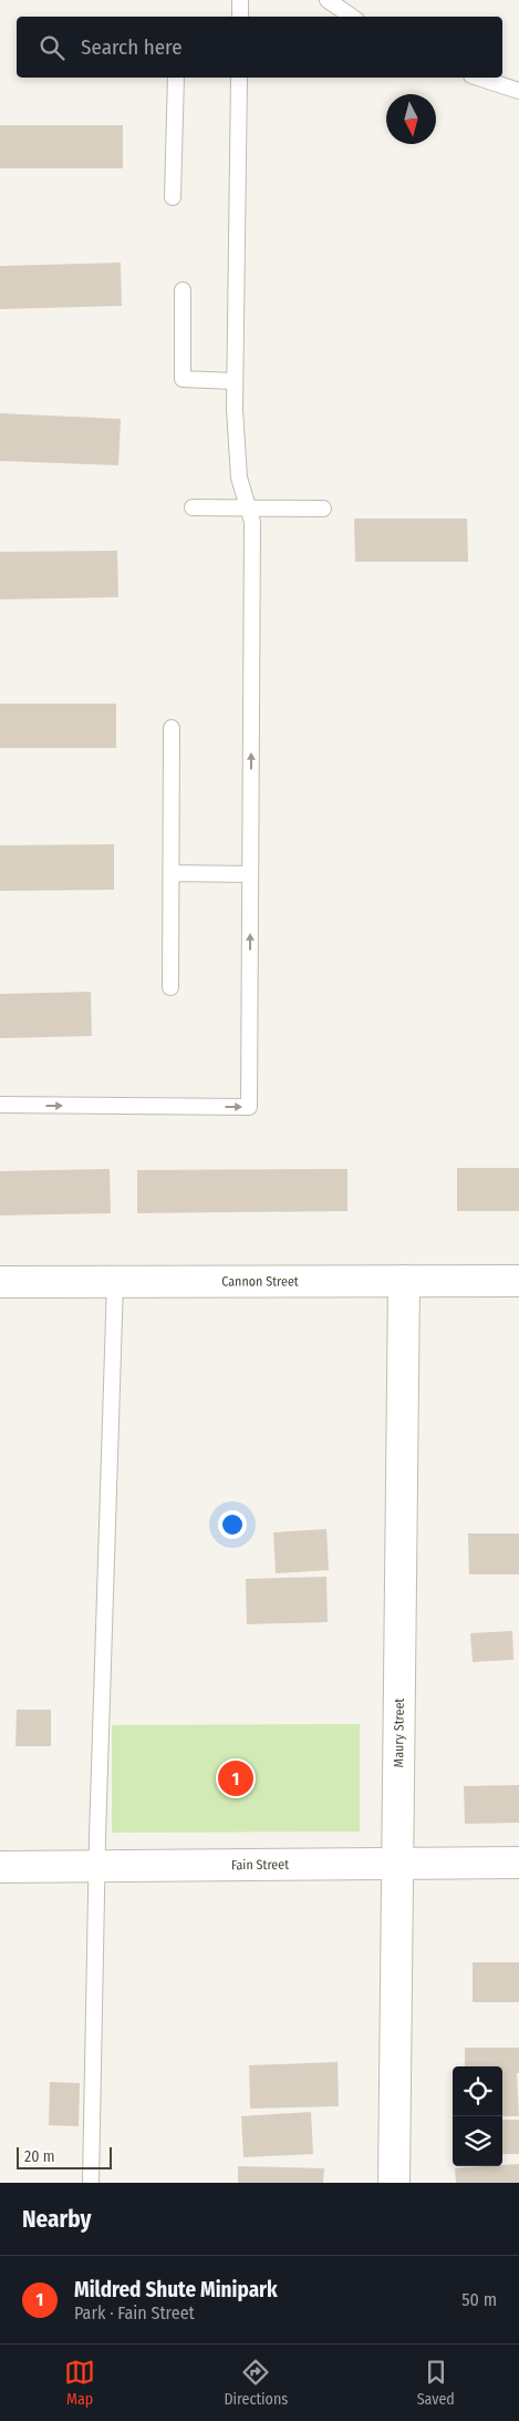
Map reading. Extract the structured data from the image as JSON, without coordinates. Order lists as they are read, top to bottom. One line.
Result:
{"streets":{"street":["Cannon Street","Maury Street","Fain Street"]},"crossings":[["Cannon Street","Maury Street"],["Maury Street","Fain Street"]],"scale_bar":"20 m","north":"bottom","page":{"search":"Search here","pins":"1","scale":"20 m","heading":"Nearby","list":[{"mark":"1","name":"Mildred Shute Minipark","note":"Park · Fain Street","value":"50 m"}],"nav":["Map","Directions","Saved"]}}
